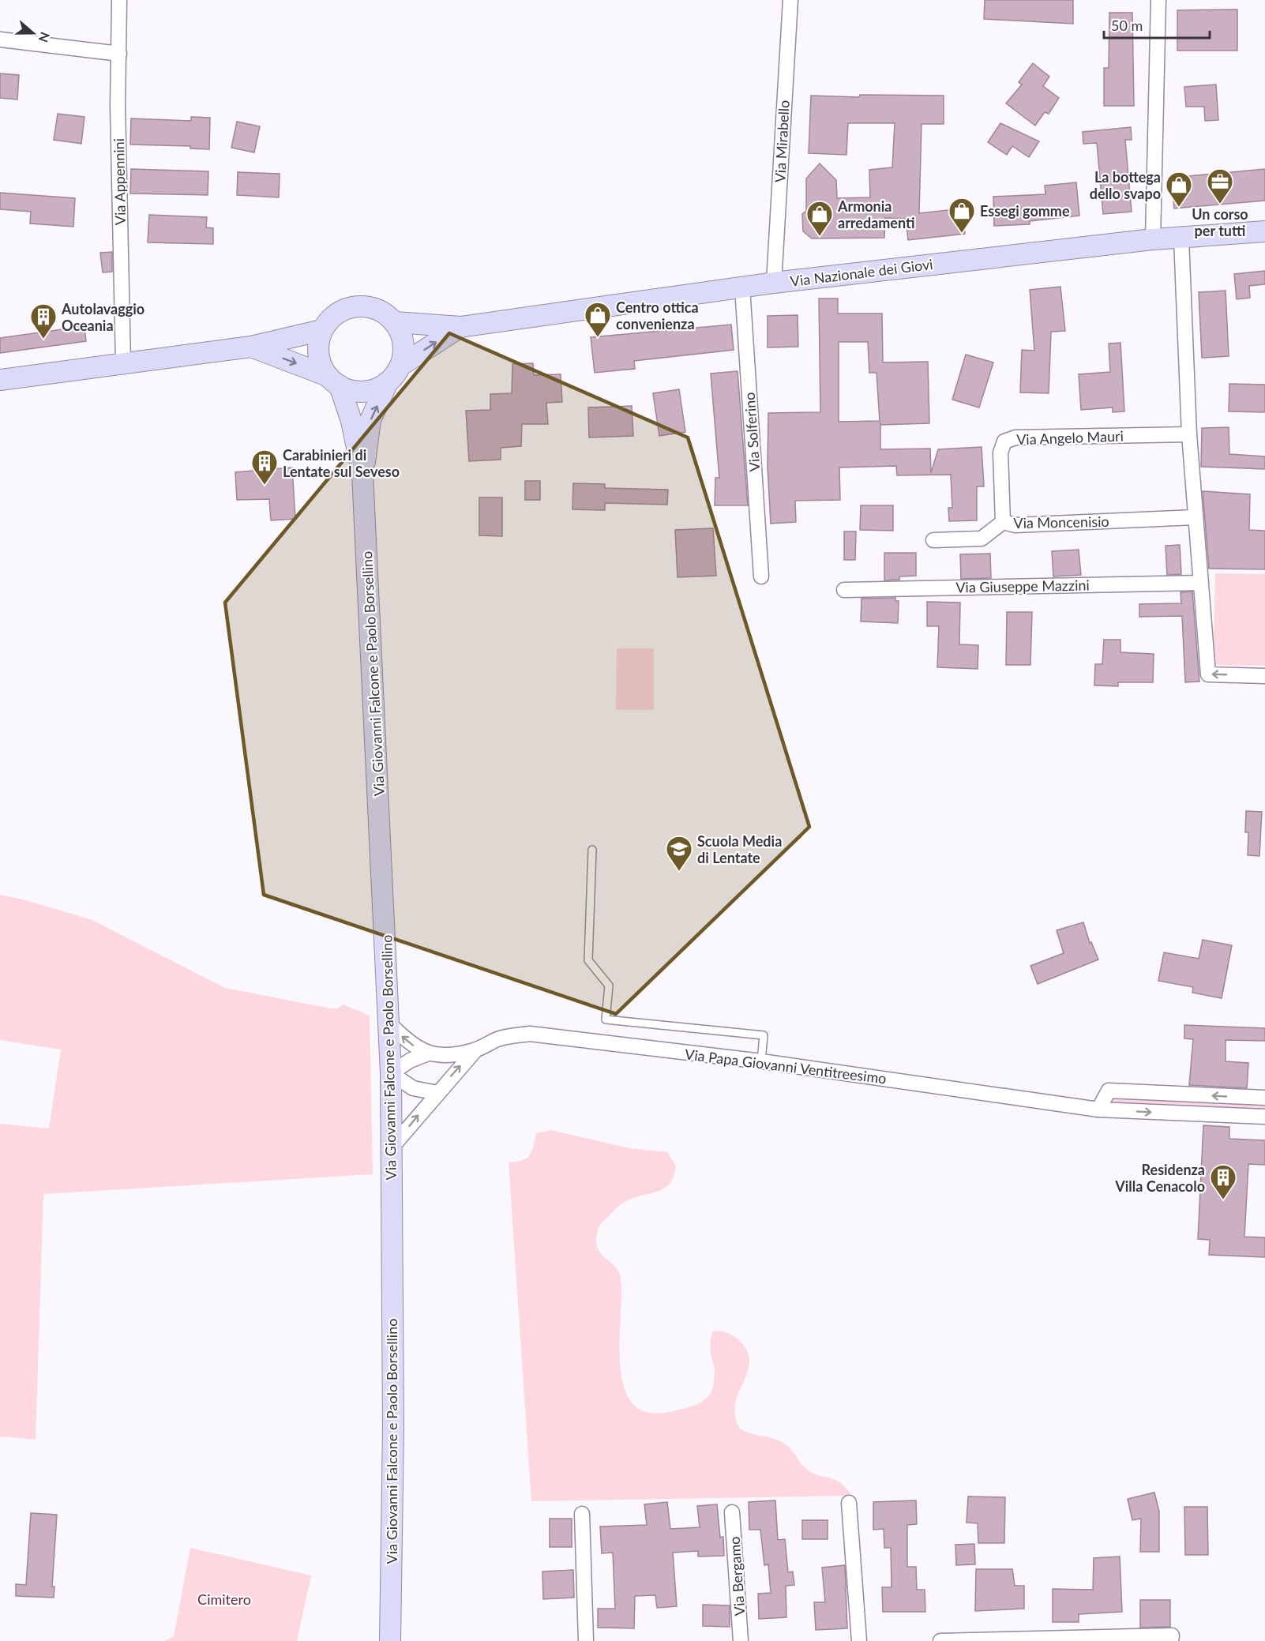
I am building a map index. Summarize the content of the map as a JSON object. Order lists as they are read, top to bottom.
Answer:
{
  "streets": {
    "main road": ["Via Nazionale dei Giovi", "Via Giovanni Falcone e Paolo Borsellino"],
    "street": [
      "Via Mirabello",
      "Via Appennini",
      "Via Solferino",
      "Via Angelo Mauri",
      "Via Moncenisio",
      "Via Giuseppe Mazzini",
      "Via Papa Giovanni Ventitreesimo",
      "Via Bergamo"
    ]
  },
  "crossings": [
    ["Via Mirabello", "Via Nazionale dei Giovi"],
    ["Via Nazionale dei Giovi", "Via Solferino"],
    ["Via Angelo Mauri", "Via Moncenisio"],
    ["Via Giovanni Falcone e Paolo Borsellino", "Via Papa Giovanni Ventitreesimo"]
  ],
  "parks": ["Cimitero"],
  "places": {
    "office": ["Un corso per tutti"],
    "shop": [
      "La bottega dello svapo",
      "Essegi gomme",
      "Armonia arredamenti",
      "Centro ottica convenienza"
    ],
    "building": ["Autolavaggio Oceania", "Carabinieri di Lentate sul Seveso", "Residenza Villa Cenacolo"],
    "school or university": ["Scuola Media di Lentate"]
  },
  "scale_bar": "50 m",
  "north": "right"
}
